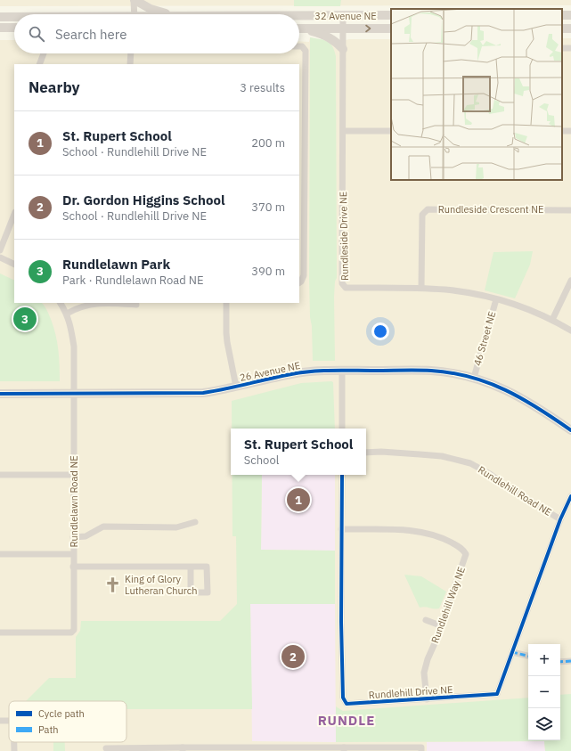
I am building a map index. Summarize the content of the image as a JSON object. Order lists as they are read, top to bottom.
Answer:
{
  "streets": {
    "main road": ["32 Avenue NE", "26 Avenue NE"],
    "street": [
      "Rundleside Crescent NE",
      "Rundleside Drive NE",
      "46 Street NE",
      "Rundlehill Road NE",
      "Rundlelawn Road NE",
      "Rundlehill Way NE",
      "Rundlehill Drive NE"
    ]
  },
  "crossings": [
    ["32 Avenue NE", "Rundleside Drive NE"],
    ["Rundleside Crescent NE", "Rundleside Drive NE"],
    ["Rundleside Drive NE", "46 Street NE"],
    ["46 Street NE", "26 Avenue NE"],
    ["26 Avenue NE", "Rundlelawn Road NE"],
    ["Rundlehill Road NE", "Rundlehill Drive NE"],
    ["Rundlehill Way NE", "Rundlehill Drive NE"]
  ],
  "districts": ["RUNDLE"],
  "places": {
    "church": ["King of Glory Lutheran Church"]
  },
  "legend": ["Cycle path", "Path"],
  "page": {
    "search": "Search here",
    "heading": ["Nearby", "3 results"],
    "list": [
      {
        "mark": "1",
        "name": "St. Rupert School",
        "note": "School · Rundlehill Drive NE",
        "value": "200 m"
      },
      {
        "mark": "2",
        "name": "Dr. Gordon Higgins School",
        "note": "School · Rundlehill Drive NE",
        "value": "370 m"
      },
      {
        "mark": "3",
        "name": "Rundlelawn Park",
        "note": "Park · Rundlelawn Road NE",
        "value": "390 m"
      }
    ],
    "pins": ["3", "1", "2"],
    "popup": ["St. Rupert School", "School"],
    "map_buttons": ["+", "−"]
  }
}
